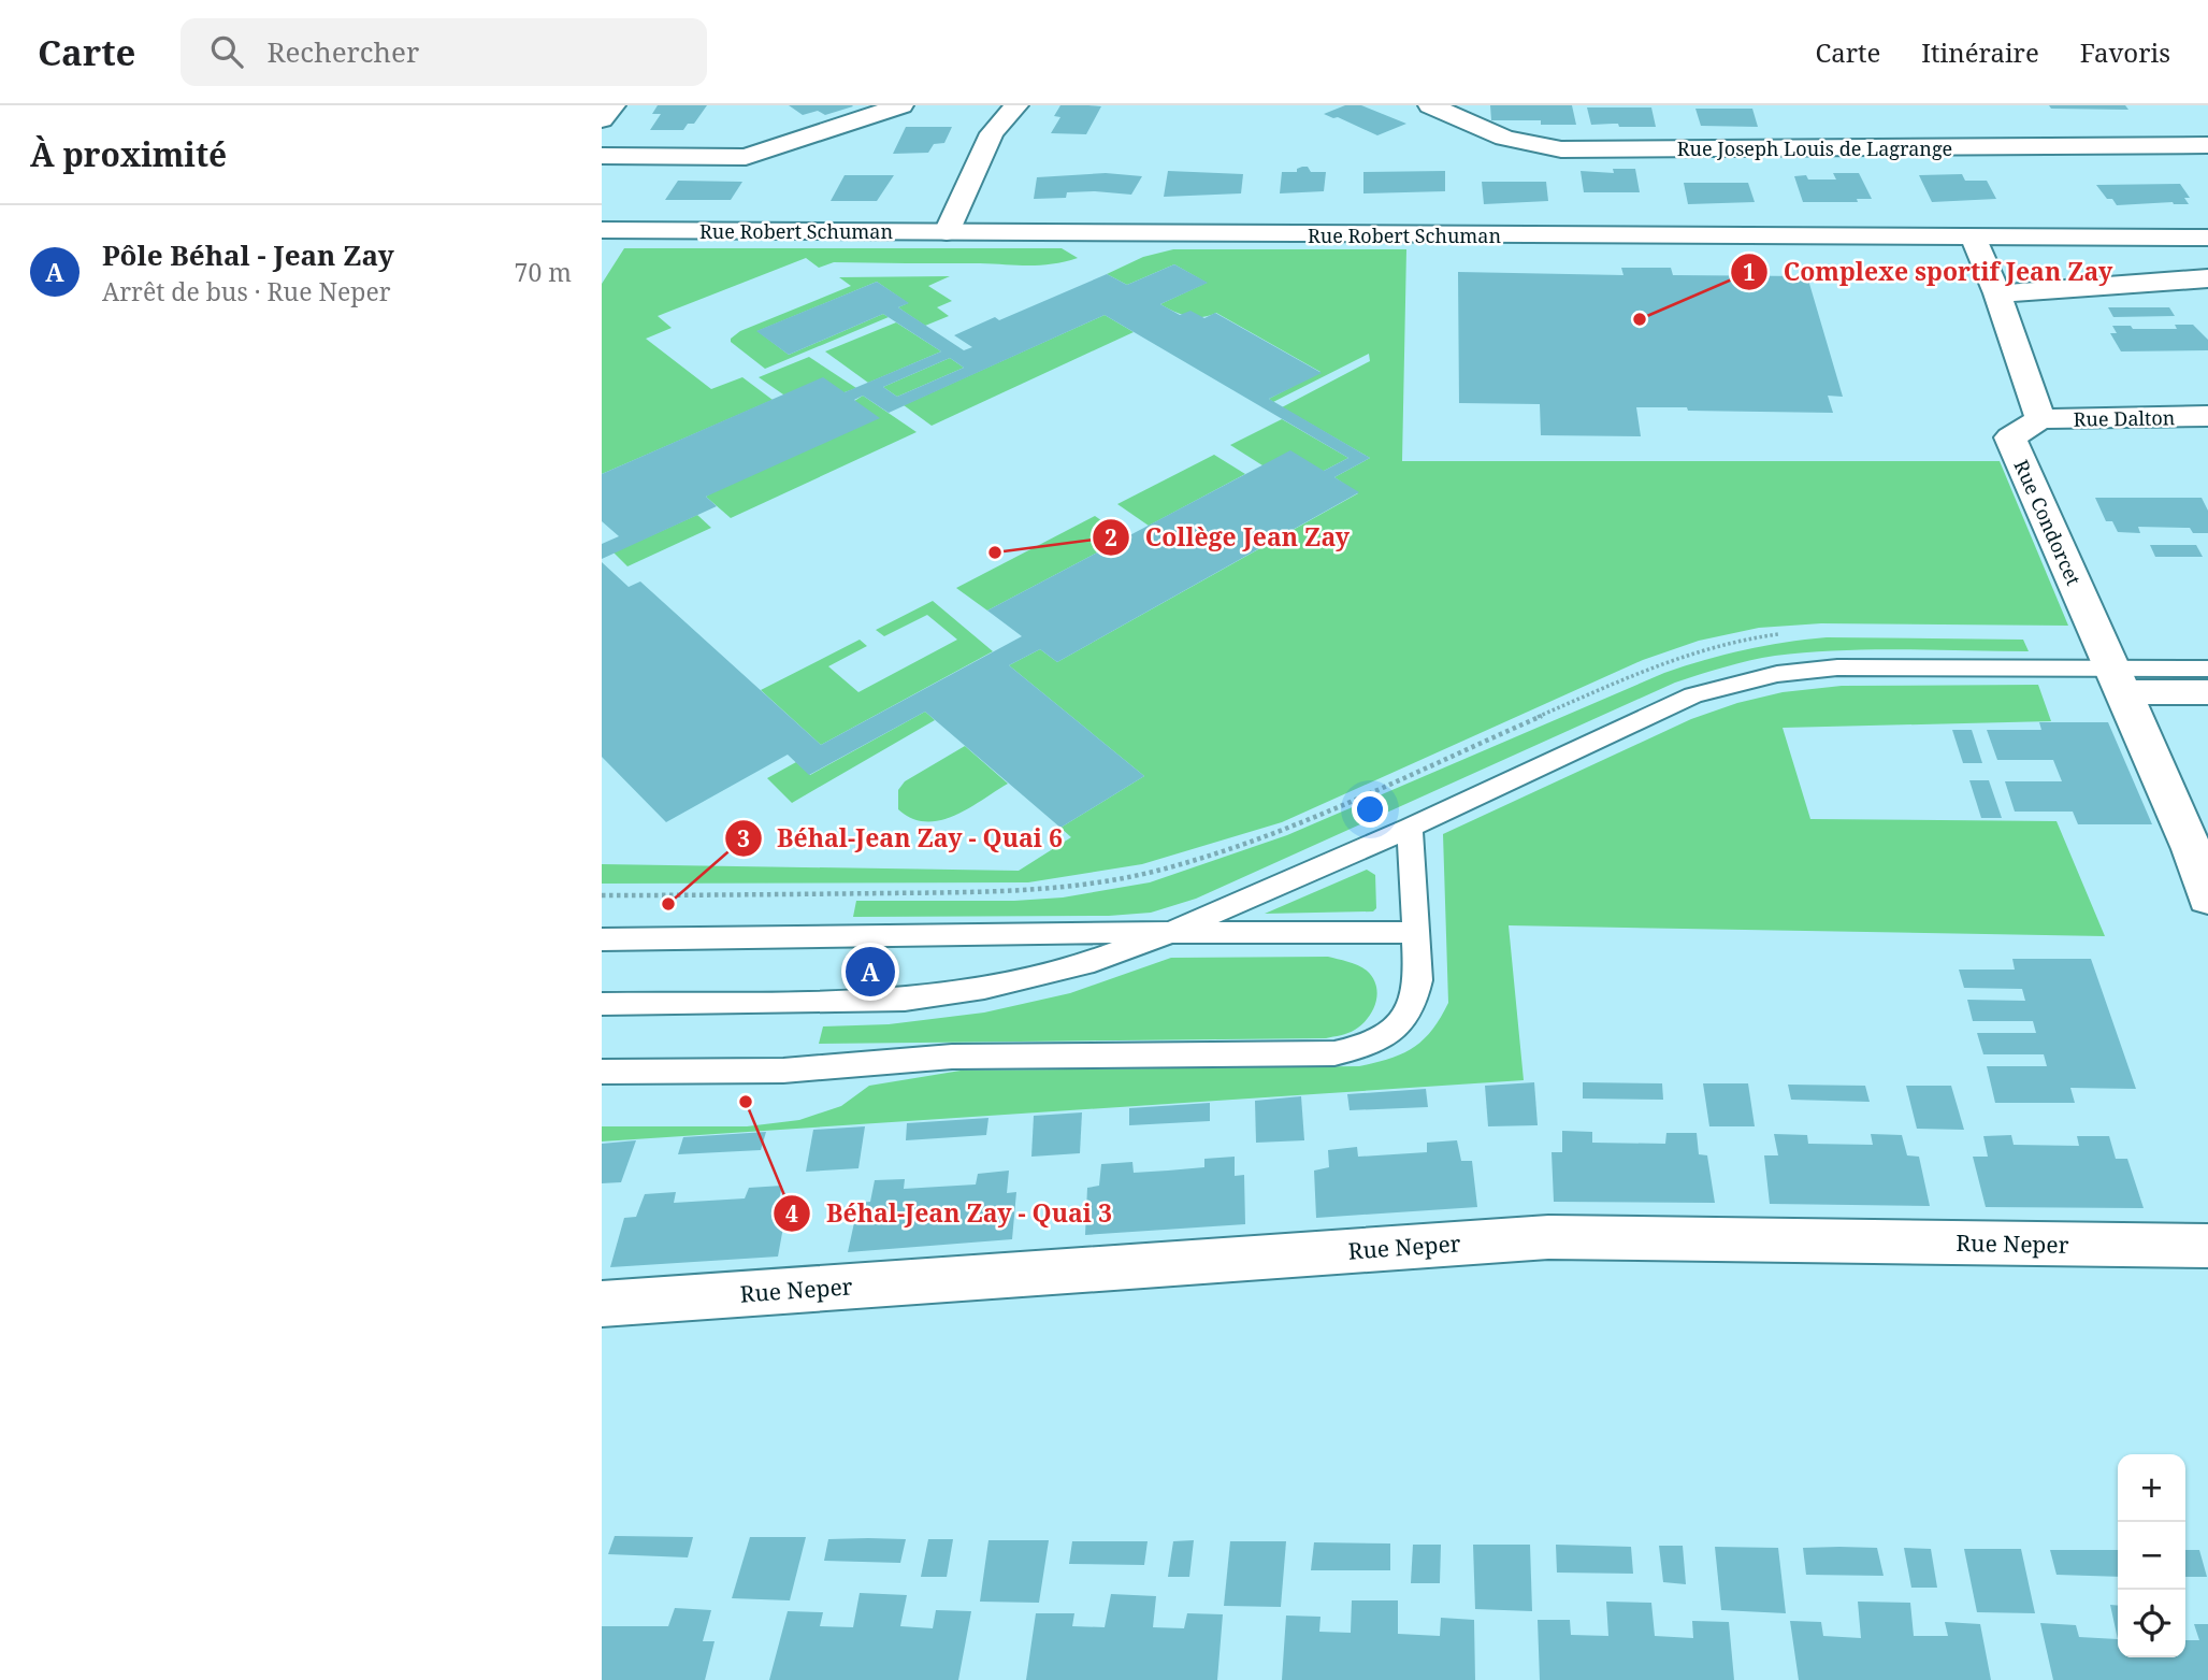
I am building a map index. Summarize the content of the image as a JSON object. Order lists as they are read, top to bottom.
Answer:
{
  "streets": {
    "street": [
      "Rue Joseph Louis de Lagrange",
      "Rue Robert Schuman",
      "Rue Dalton",
      "Rue Condorcet",
      "Rue Neper"
    ]
  },
  "crossings": [
    ["Rue Dalton", "Rue Condorcet"]
  ],
  "places": [
    "Complexe sportif Jean Zay",
    "Collège Jean Zay",
    "Béhal-Jean Zay - Quai 6",
    "Béhal-Jean Zay - Quai 3"
  ],
  "page": {
    "header": "Carte",
    "search": "Rechercher",
    "nav": ["Carte", "Itinéraire", "Favoris"],
    "heading": "À proximité",
    "list": [
      {
        "mark": "A",
        "name": "Pôle Béhal - Jean Zay",
        "note": "Arrêt de bus · Rue Neper",
        "value": "70 m"
      }
    ],
    "pins": "A",
    "map_buttons": ["+", "−"]
  }
}
